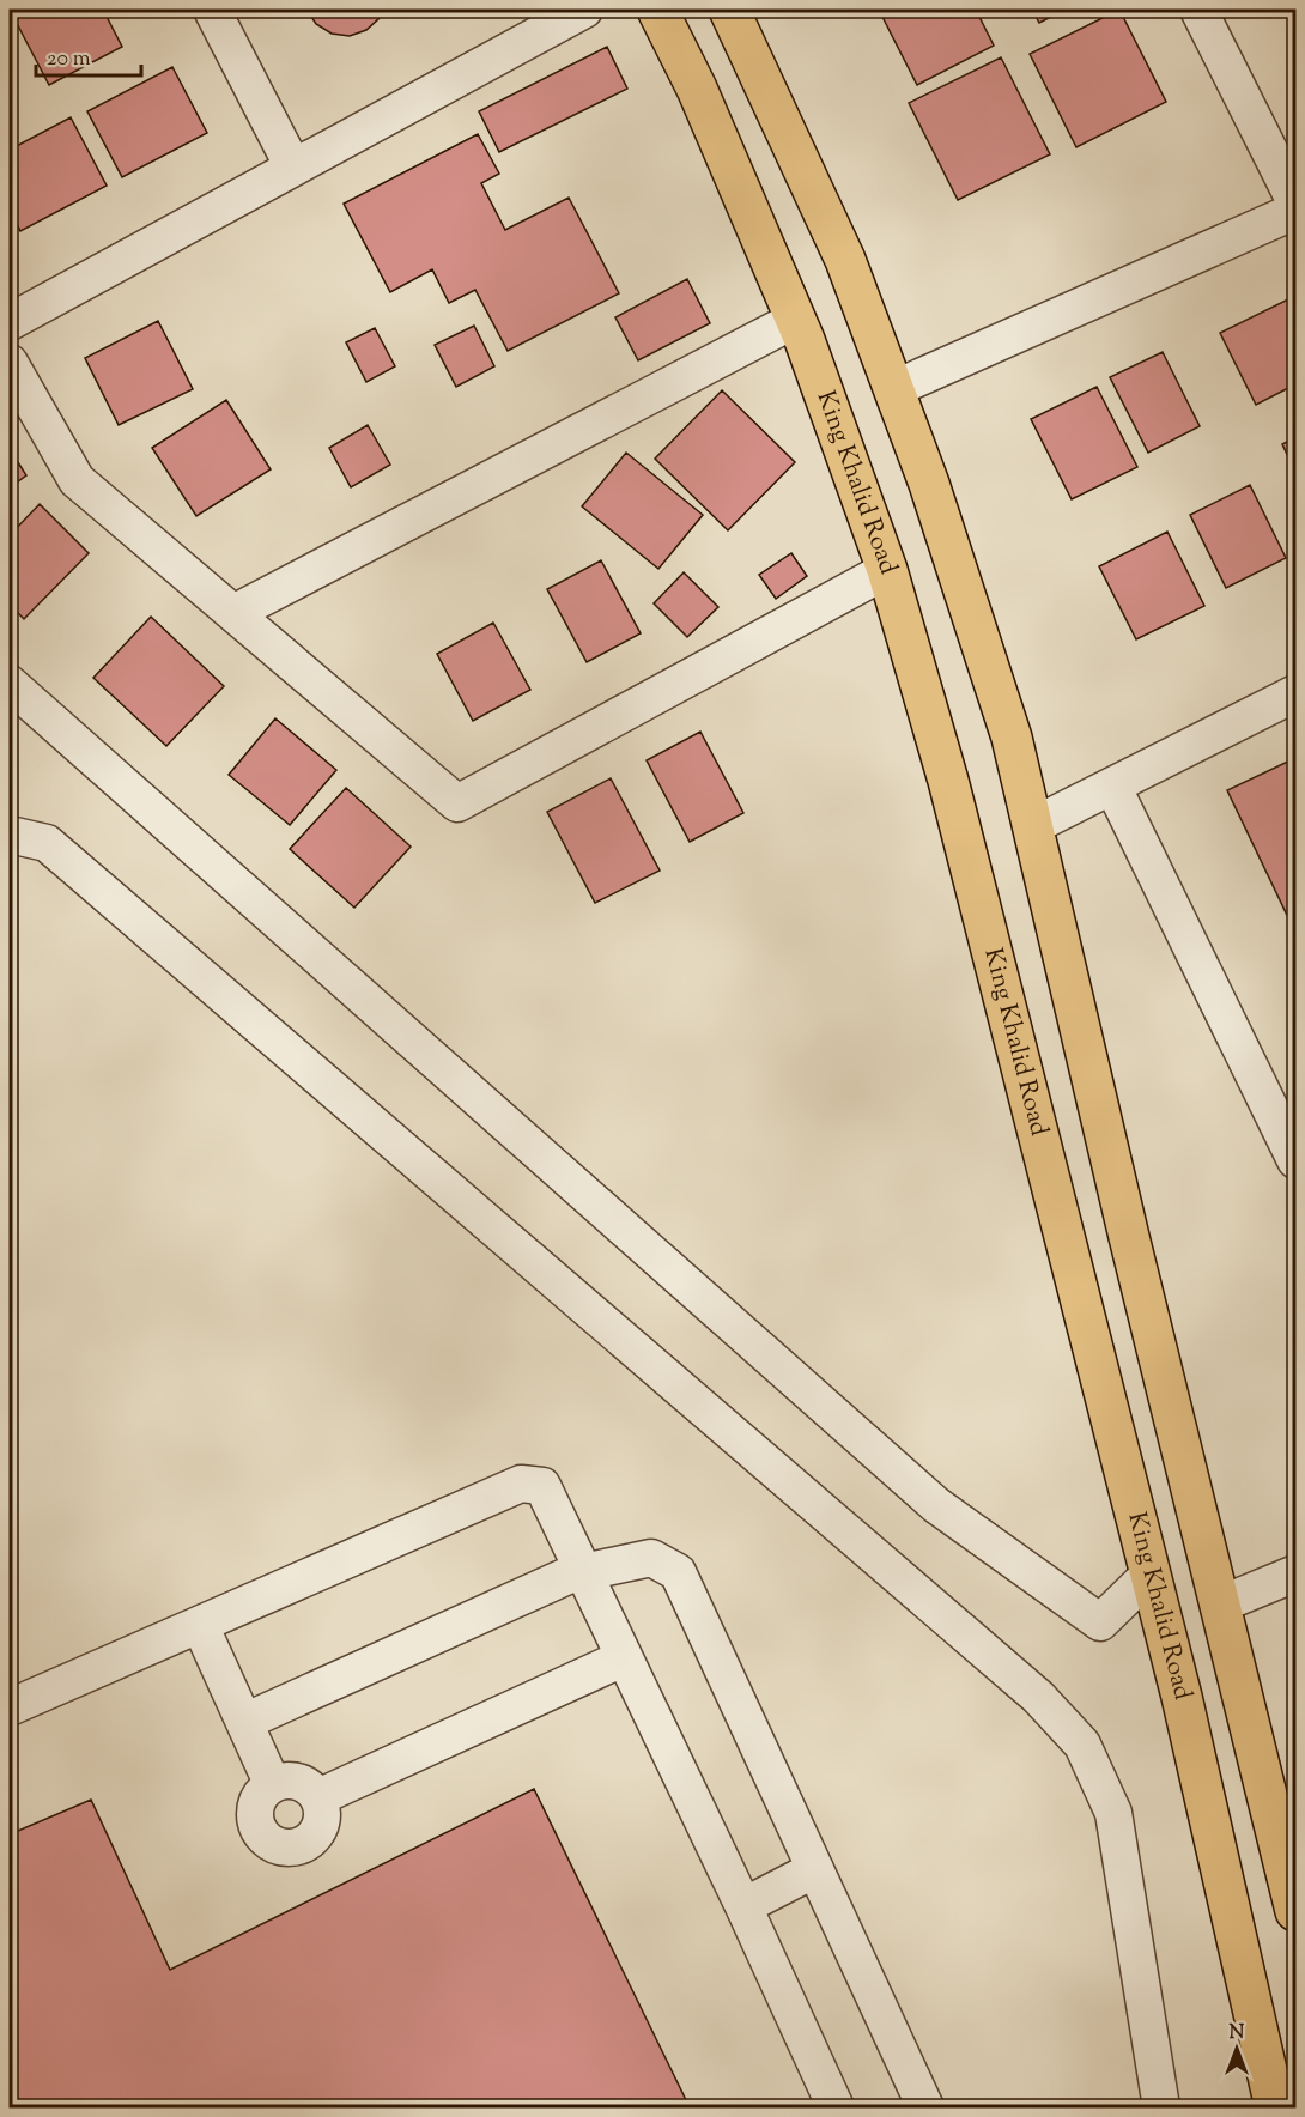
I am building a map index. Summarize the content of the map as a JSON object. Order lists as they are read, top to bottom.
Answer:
{
  "streets": {
    "main road": ["King Khalid Road"]
  },
  "scale_bar": "20 m",
  "north": "top"
}
